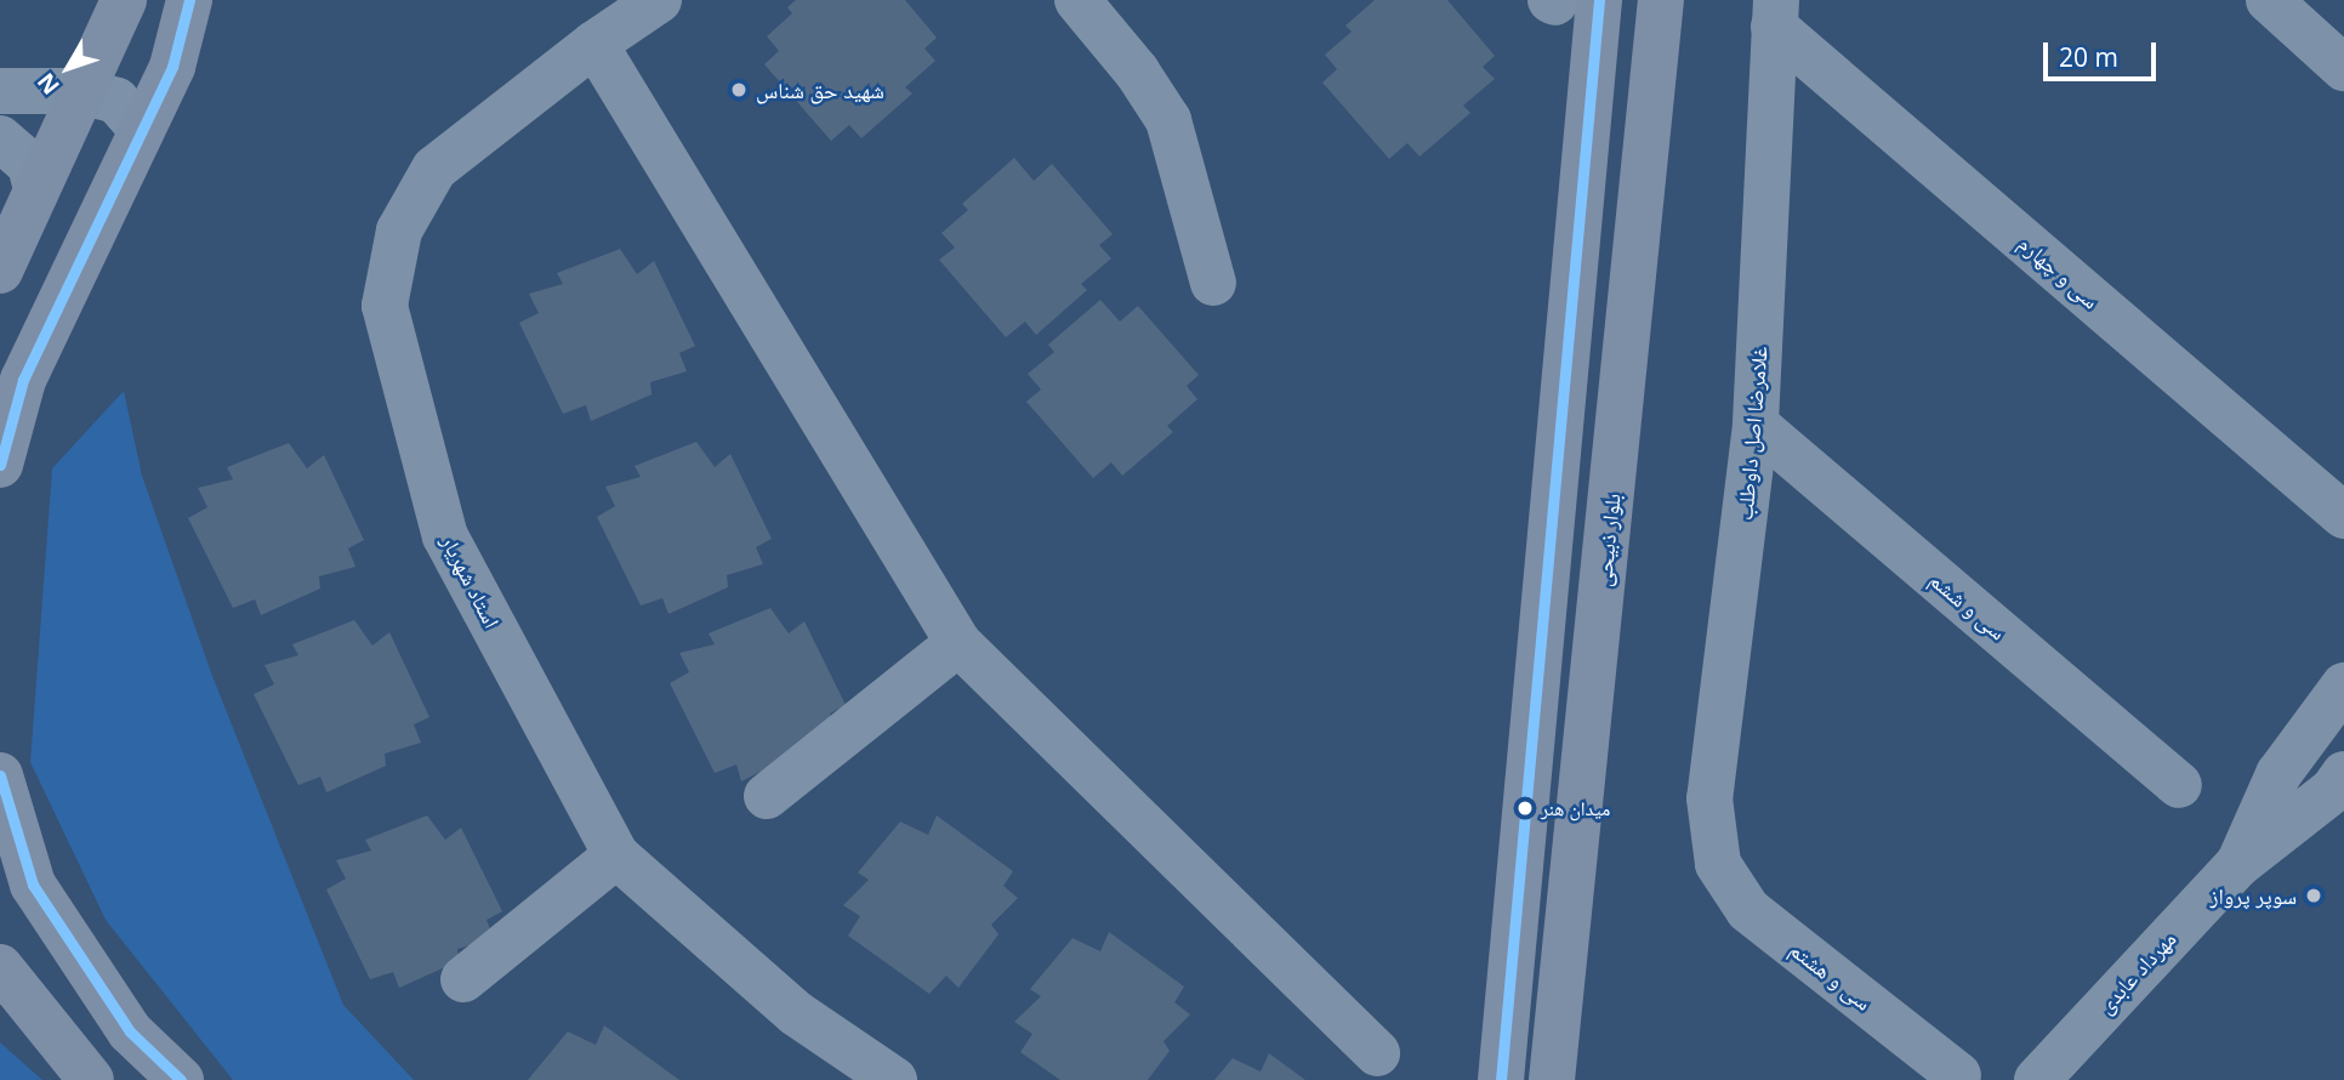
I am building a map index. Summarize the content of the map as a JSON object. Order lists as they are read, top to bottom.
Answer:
{
  "streets": {
    "main road": ["بلوار ذبیحی"],
    "street": [
      "سی و چهارم",
      "غلامرضا اصل داوطلب",
      "استاد شهریار",
      "سی و ششم",
      "مهرداد عابدی",
      "سی و هشتم"
    ]
  },
  "crossings": [
    ["سی و چهارم", "غلامرضا اصل داوطلب"],
    ["غلامرضا اصل داوطلب", "سی و ششم"],
    ["غلامرضا اصل داوطلب", "سی و هشتم"]
  ],
  "places": ["شهید حق شناس", "میدان هنر", "سوپر پرواز"],
  "scale_bar": "20 m",
  "north": "bottom left"
}
